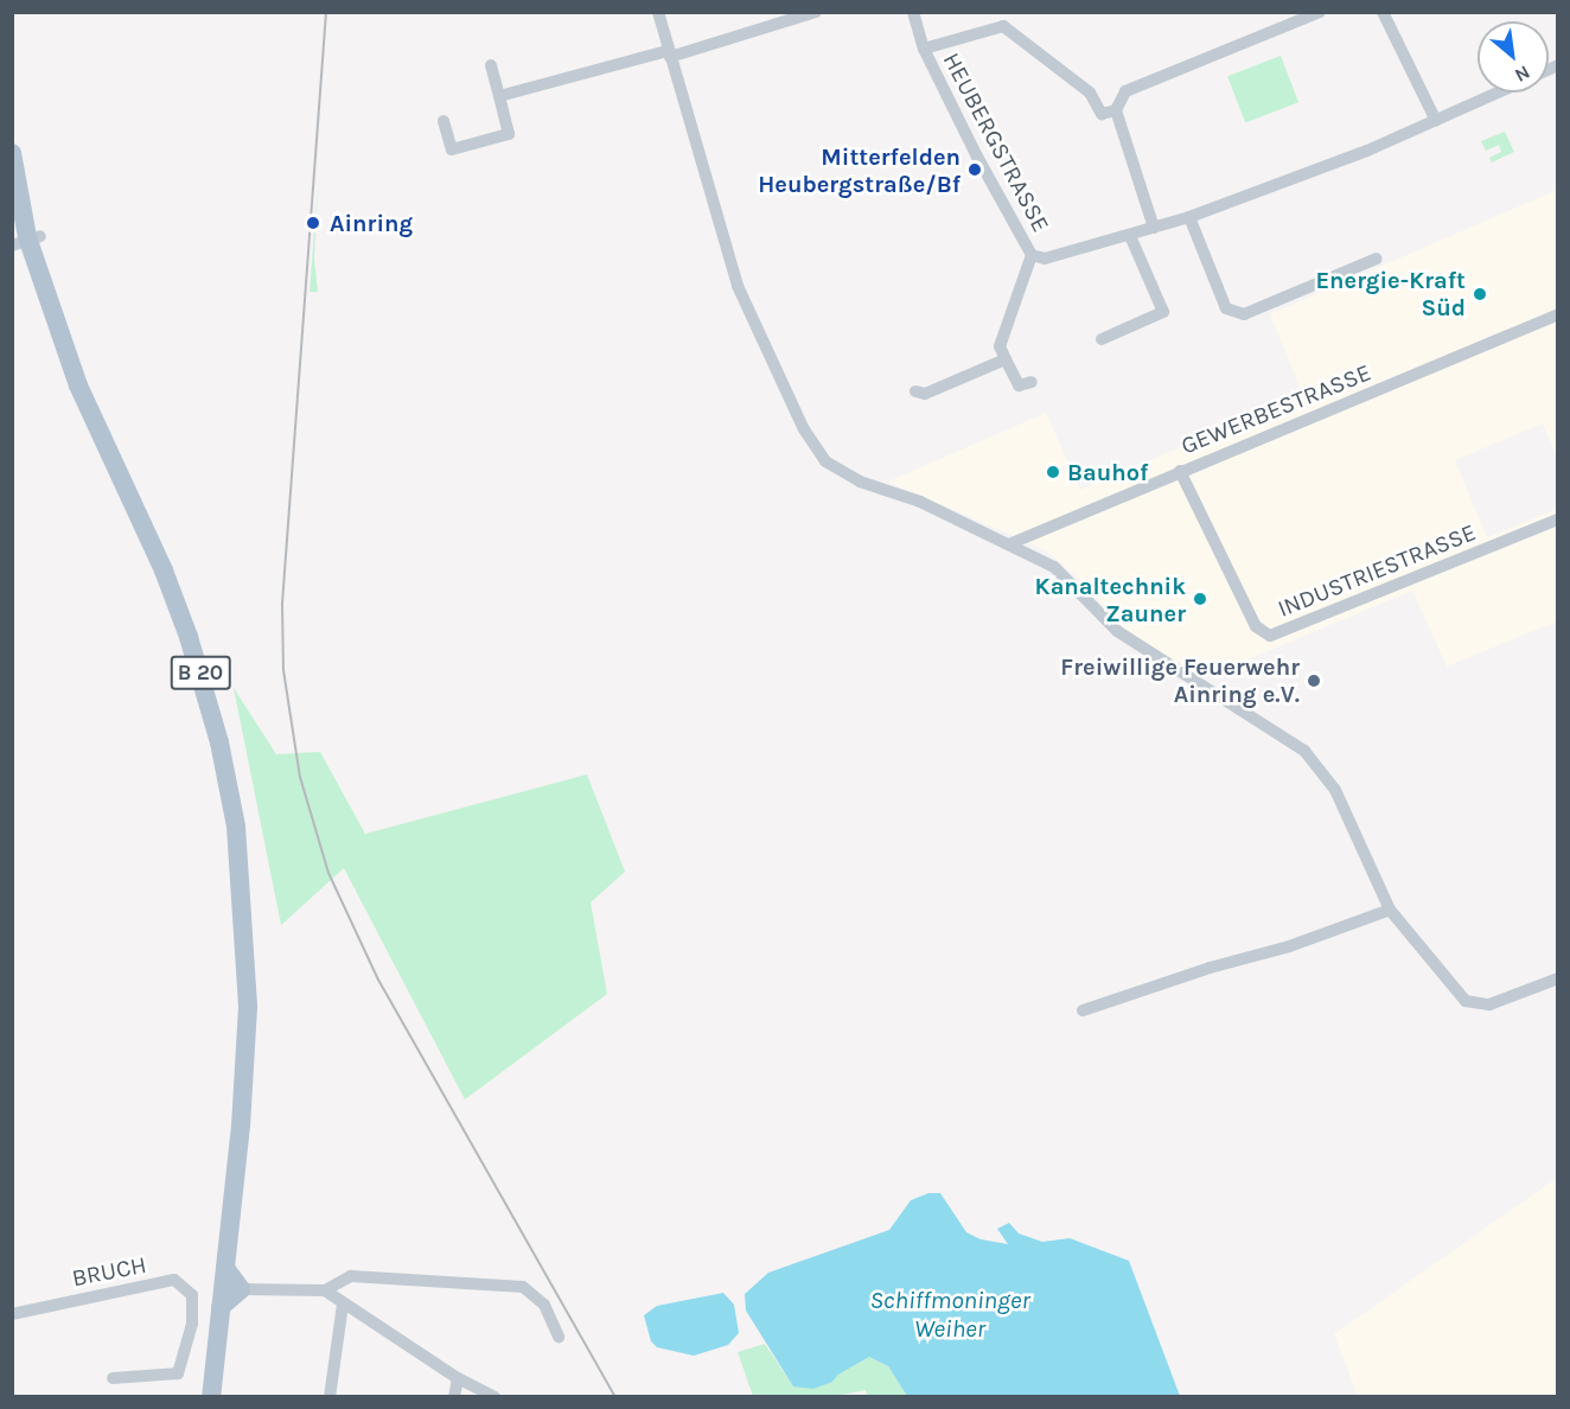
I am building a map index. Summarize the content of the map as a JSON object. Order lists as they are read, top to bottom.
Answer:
{
  "streets": {
    "main road": ["B 20"],
    "street": [
      "HEUBERGSTRASSE",
      "GEWERBESTRASSE",
      "INDUSTRIESTRASSE",
      "BRUCH"
    ]
  },
  "crossings": [
    ["GEWERBESTRASSE", "INDUSTRIESTRASSE"]
  ],
  "water": ["Schiffmoninger Weiher"],
  "places": [
    "Mitterfelden Heubergstraße/Bf",
    "Ainring",
    "Energie-Kraft Süd",
    "Bauhof",
    "Kanaltechnik Zauner",
    "Freiwillige Feuerwehr Ainring e.V."
  ],
  "north": "bottom right"
}
